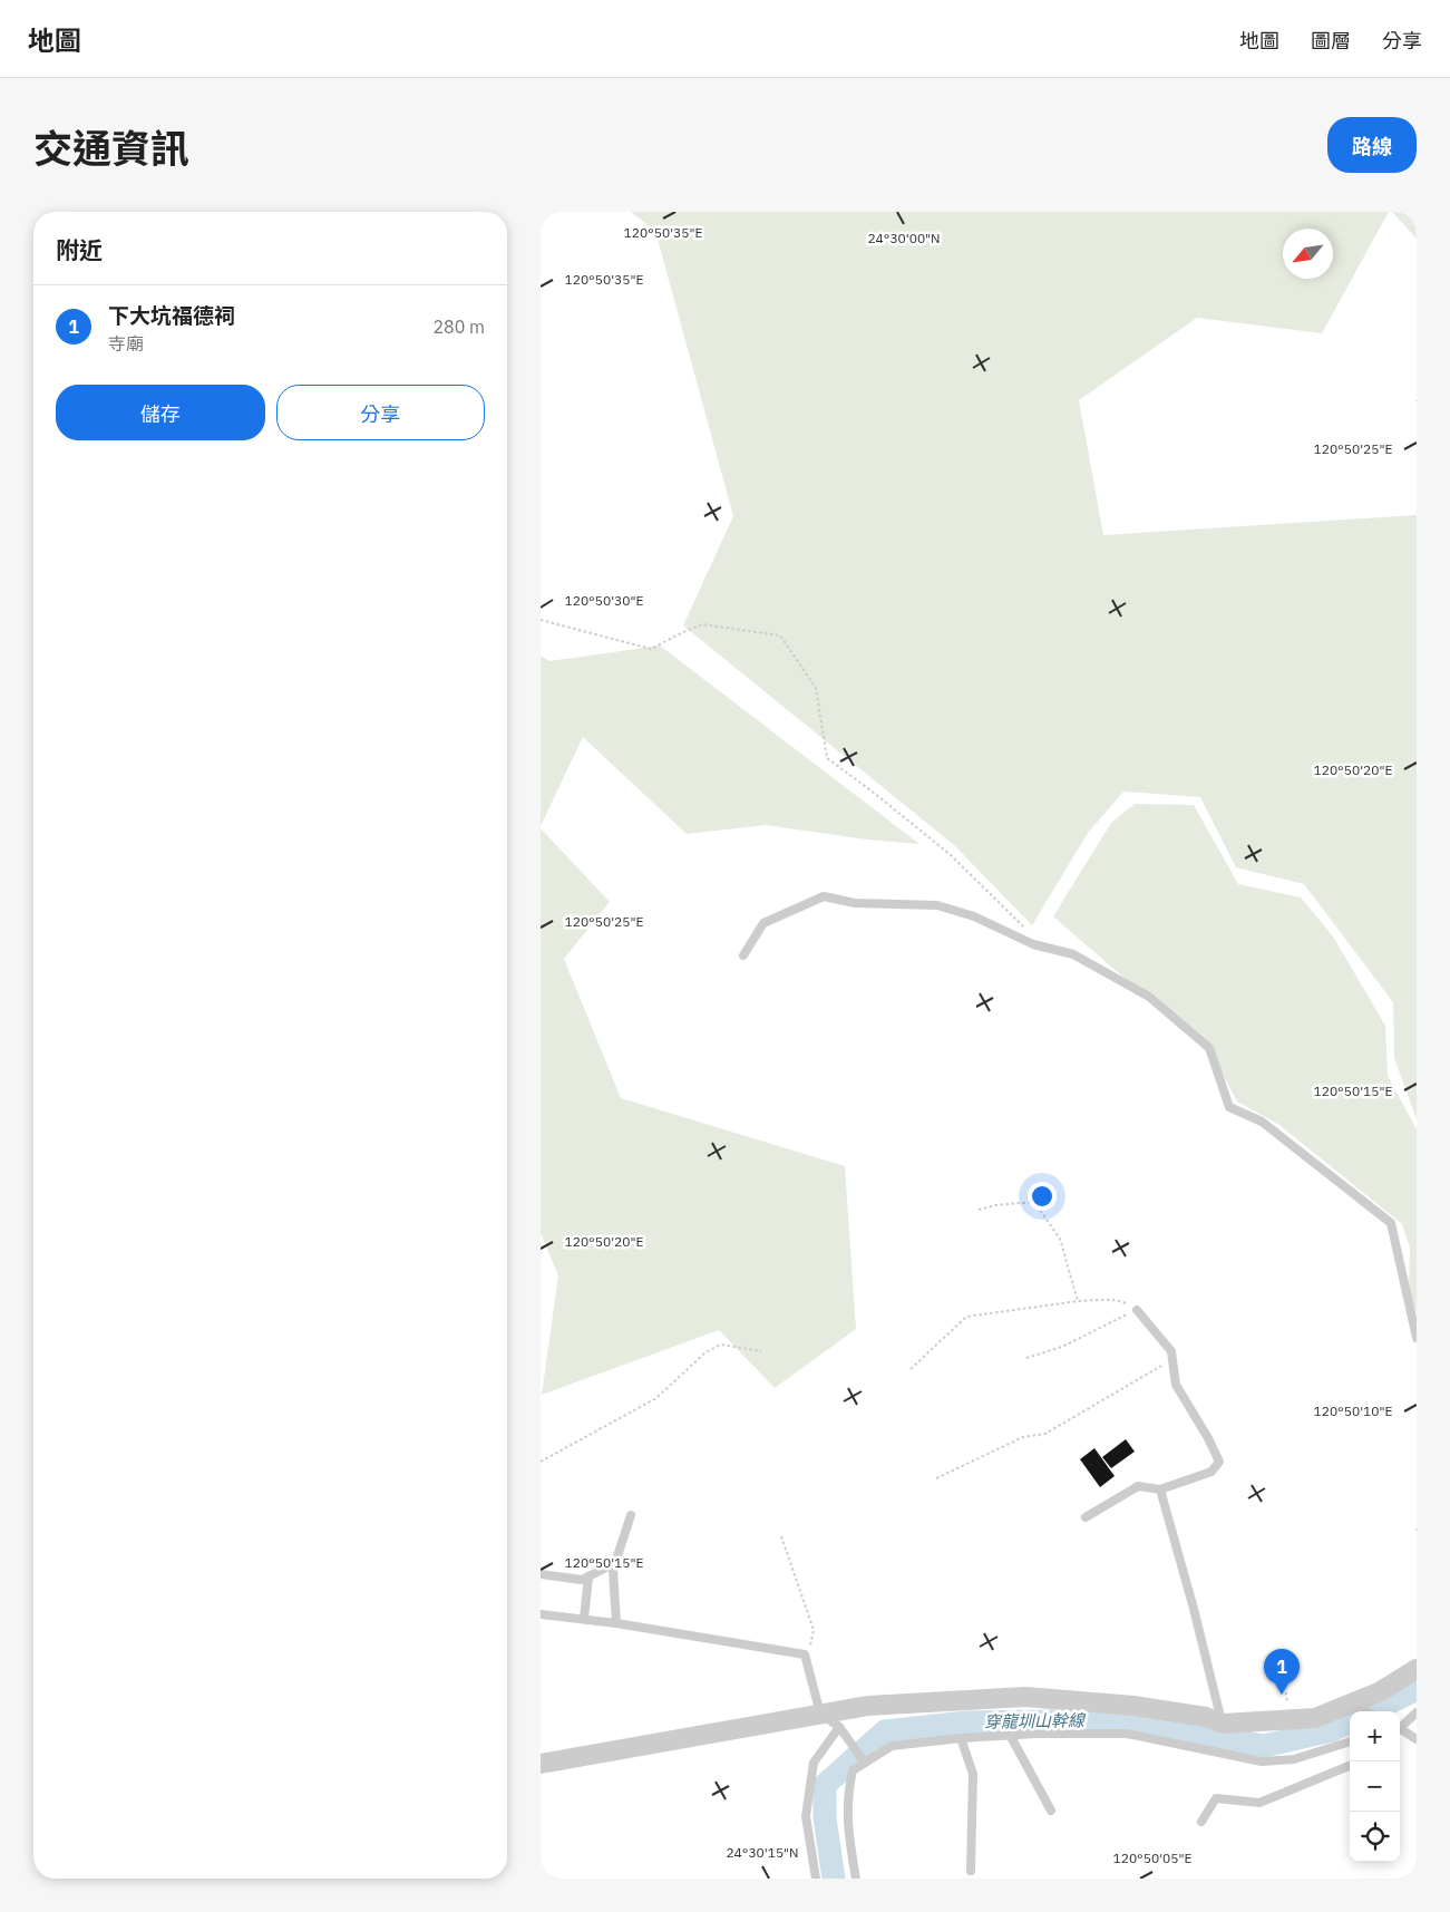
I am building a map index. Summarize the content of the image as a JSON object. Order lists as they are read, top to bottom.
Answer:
{
  "water": ["穿龍圳山幹線"],
  "north": "bottom left",
  "page": {
    "header": "地圖",
    "nav": ["地圖", "圖層", "分享"],
    "title": "交通資訊",
    "buttons": [
      "路線",
      ["儲存", "分享"]
    ],
    "heading": "附近",
    "list": [
      {
        "mark": "1",
        "name": "下大坑福德祠",
        "note": "寺廟",
        "value": "280 m"
      }
    ],
    "pins": "1",
    "map_buttons": ["+", "−"]
  },
  "coordinates": [
    "120°50'35\"E",
    "24°30'00\"N",
    "120°50'25\"E",
    "120°50'30\"E",
    "120°50'20\"E",
    "120°50'15\"E",
    "120°50'10\"E",
    "24°30'15\"N",
    "120°50'05\"E"
  ]
}
